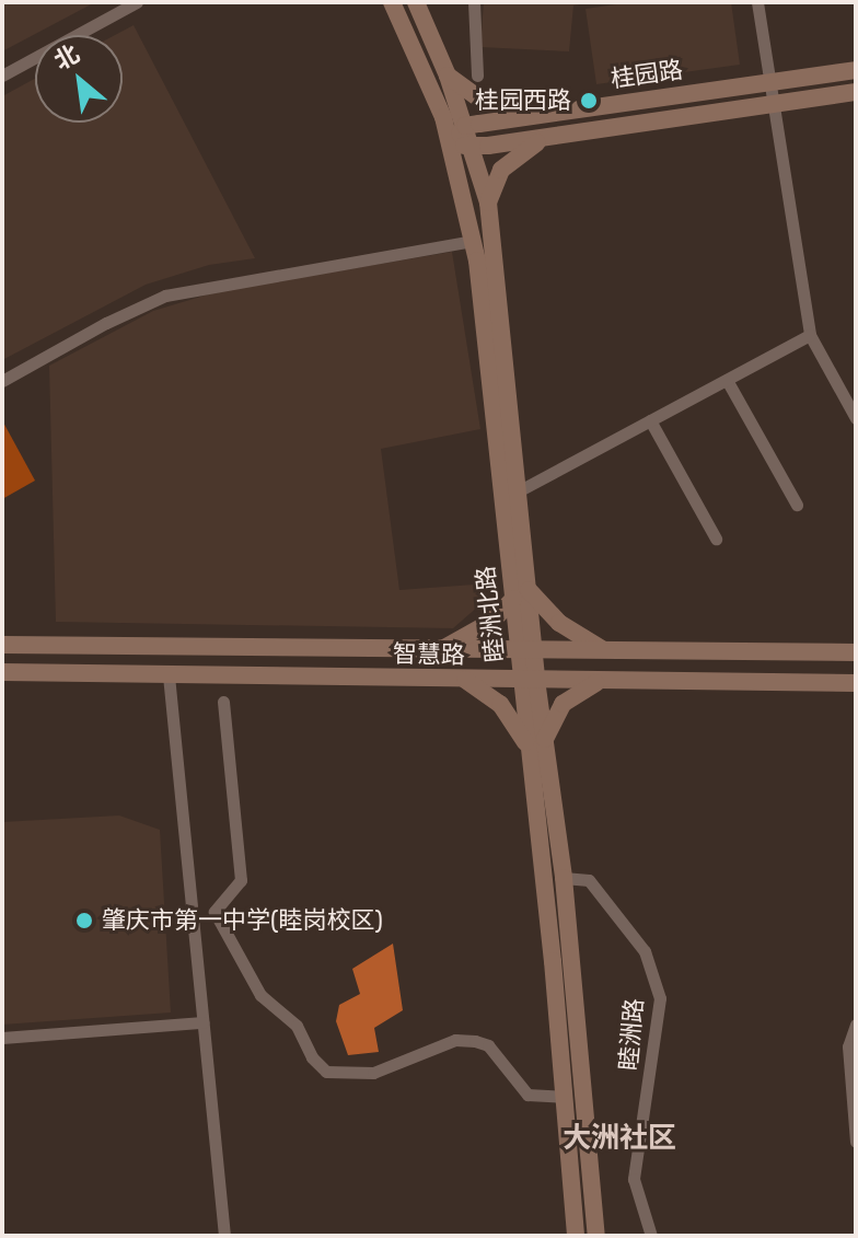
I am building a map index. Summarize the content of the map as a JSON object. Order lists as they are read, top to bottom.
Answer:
{
  "streets": {
    "main road": ["桂园路", "睦洲北路", "智慧路"],
    "street": ["睦洲路"]
  },
  "crossings": [
    ["桂园路", "睦洲北路"],
    ["睦洲北路", "智慧路"],
    ["睦洲北路", "睦洲路"]
  ],
  "districts": ["大洲社区"],
  "places": ["桂园西路", "肇庆市第一中学(睦岗校区)"],
  "north": "top left"
}
